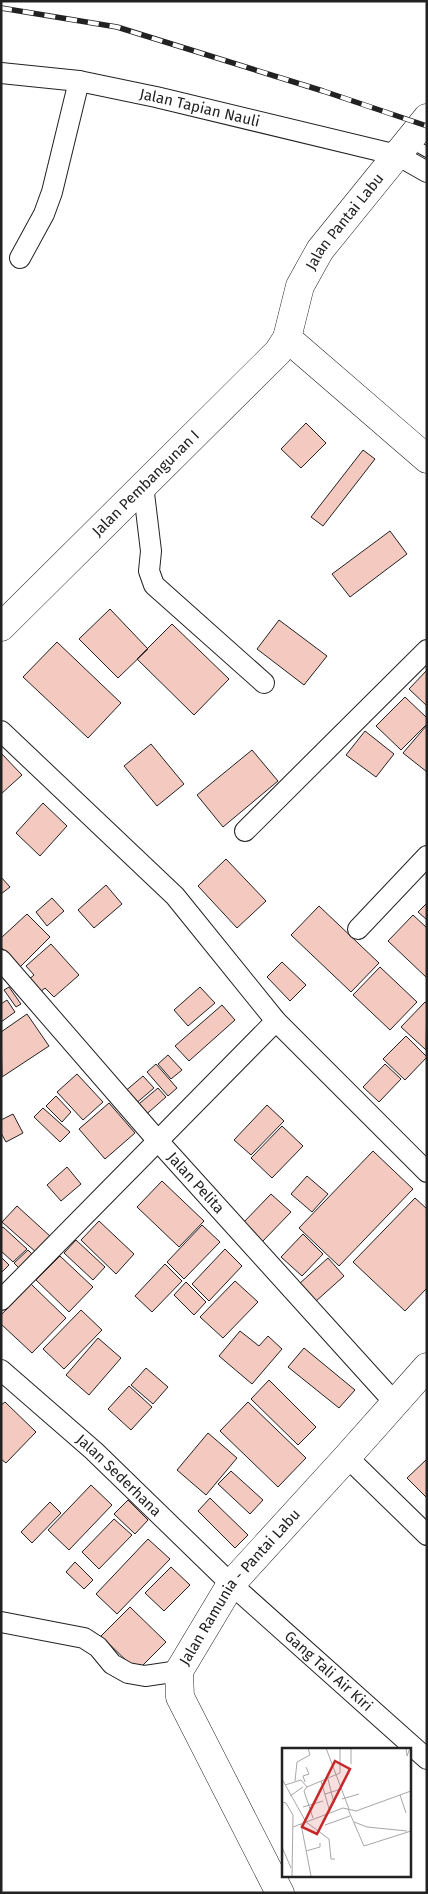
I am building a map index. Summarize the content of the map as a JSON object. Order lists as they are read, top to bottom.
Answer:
{
  "streets": {
    "main road": ["Jalan Pantai Labu", "Jalan Pembangunan I", "Jalan Ramunia - Pantai Labu"],
    "street": [
      "Jalan Tapian Nauli",
      "Jalan Pelita",
      "Jalan Sederhana",
      "Gang Tali Air Kiri"
    ]
  },
  "crossings": [
    ["Jalan Tapian Nauli", "Jalan Pantai Labu"],
    ["Jalan Pantai Labu", "Jalan Pembangunan I"],
    ["Jalan Pelita", "Jalan Ramunia - Pantai Labu"],
    ["Jalan Sederhana", "Jalan Ramunia - Pantai Labu"],
    ["Jalan Sederhana", "Gang Tali Air Kiri"],
    ["Jalan Ramunia - Pantai Labu", "Gang Tali Air Kiri"]
  ]
}
